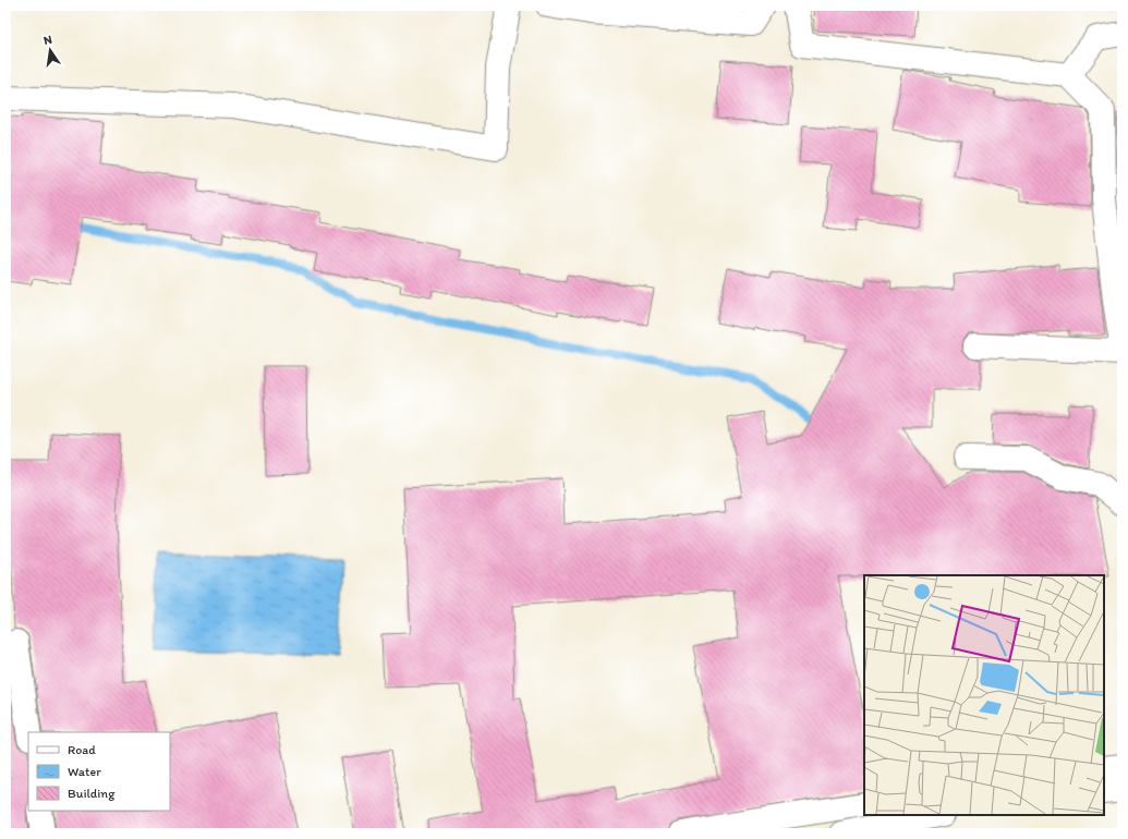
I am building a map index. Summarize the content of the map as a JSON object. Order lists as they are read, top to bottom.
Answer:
{
  "legend": ["Road", "Water", "Building"],
  "north": "top"
}
